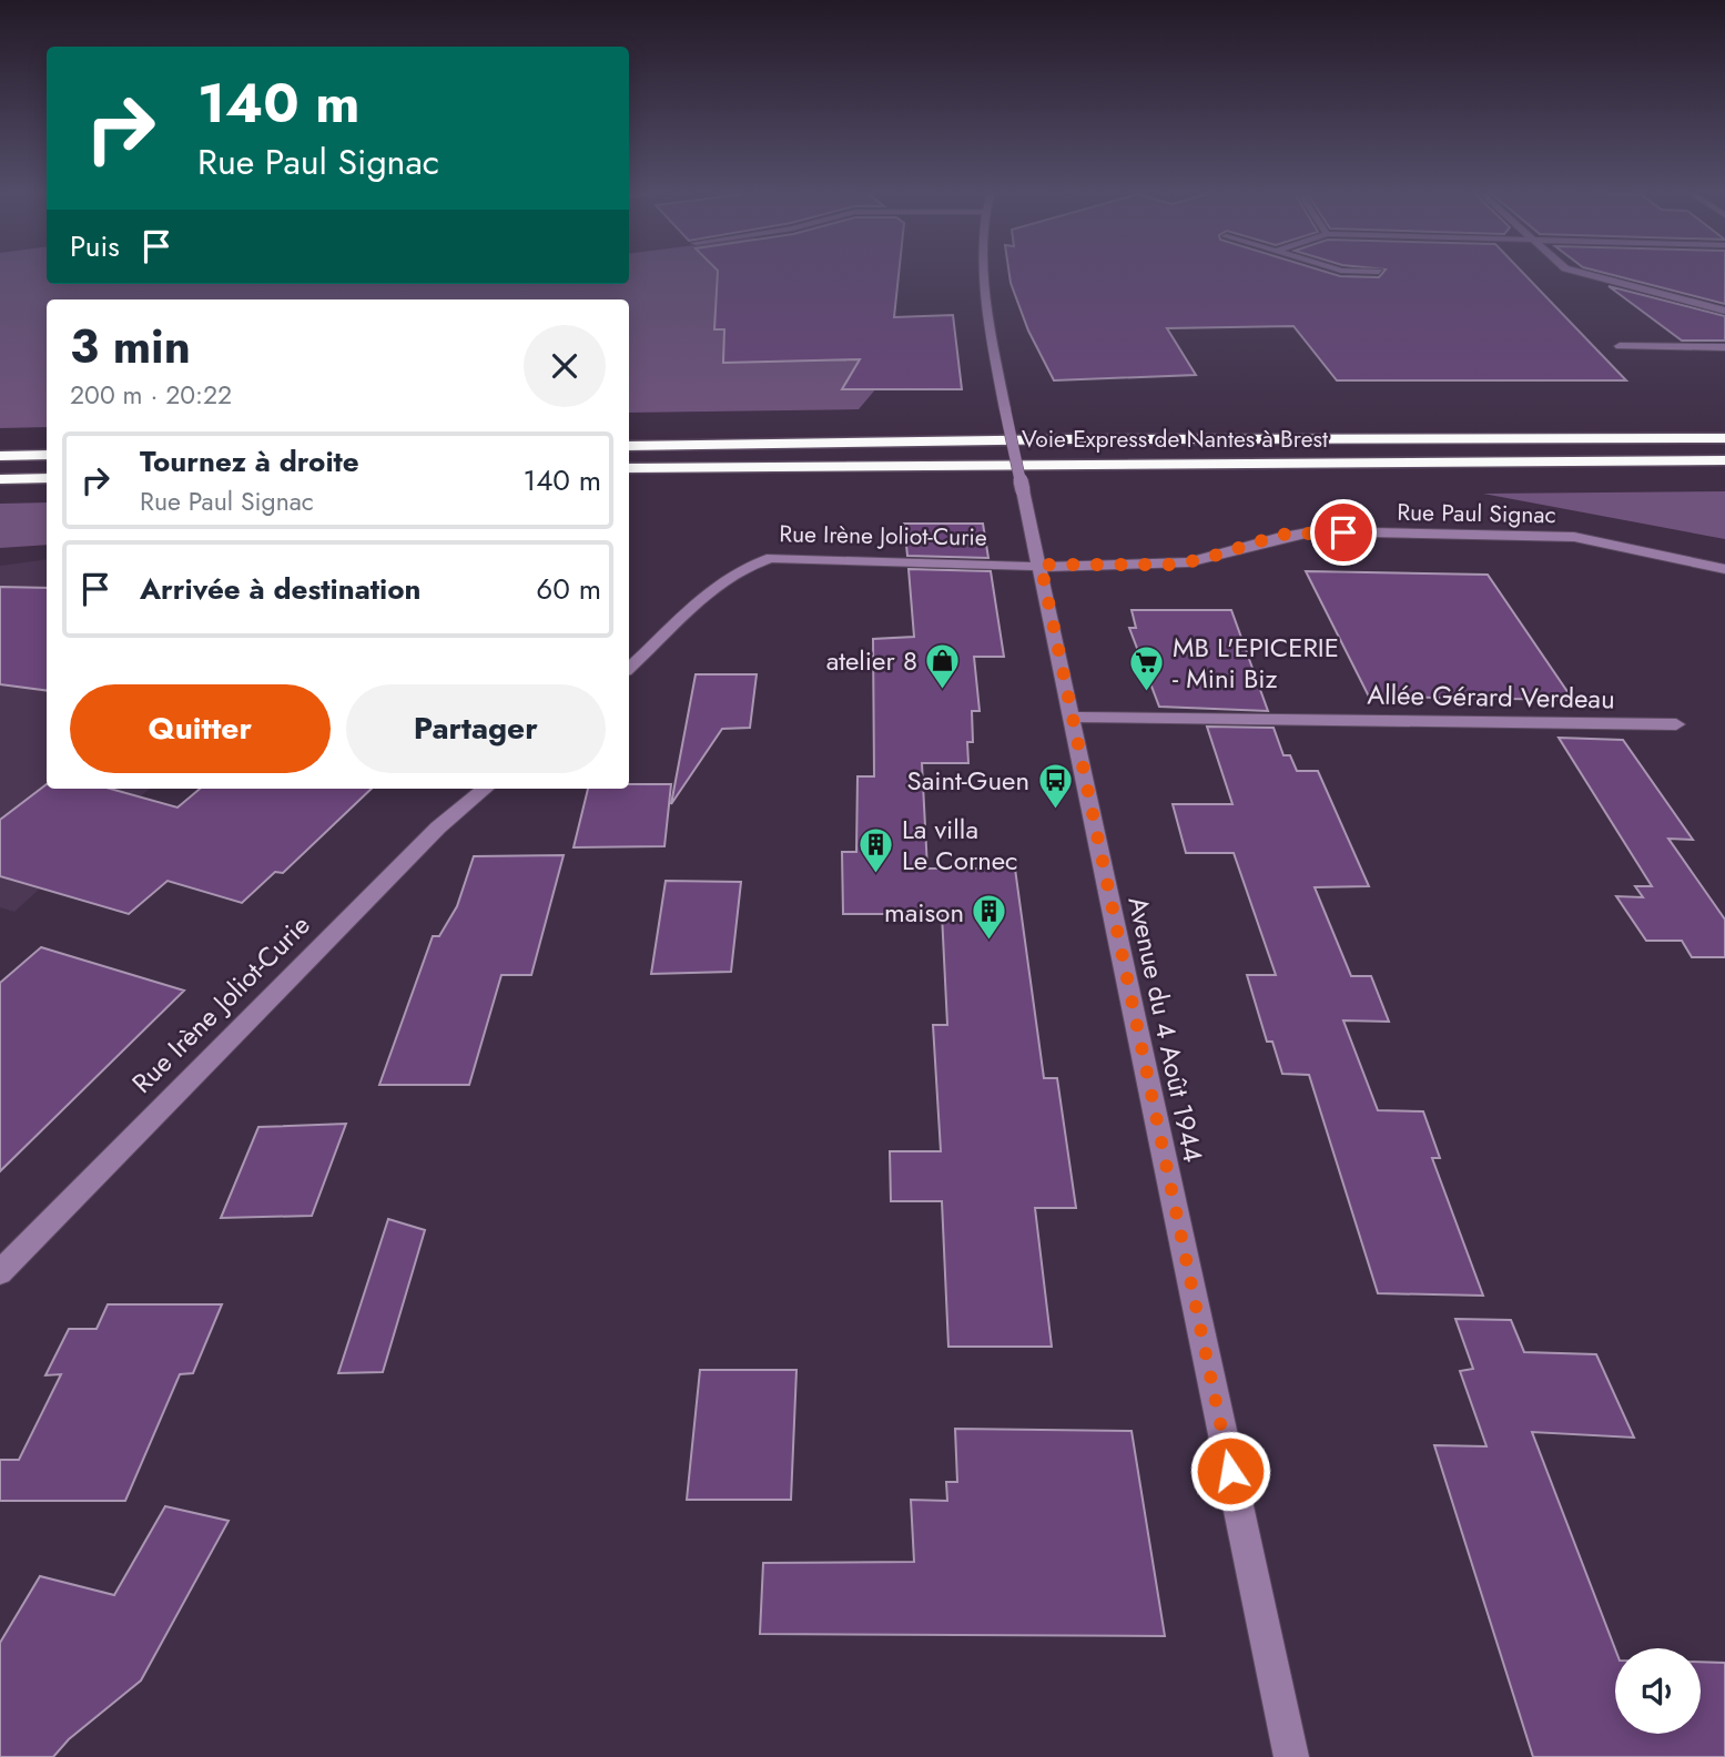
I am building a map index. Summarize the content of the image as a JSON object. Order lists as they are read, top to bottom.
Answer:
{
  "streets": {
    "highway": ["Voie Express de Nantes à Brest"],
    "street": [
      "Rue Paul Signac",
      "Rue Irène Joliot-Curie",
      "Allée Gérard Verdeau",
      "Avenue du 4 Août 1944"
    ]
  },
  "crossings": [
    ["Rue Paul Signac", "Rue Irène Joliot-Curie"],
    ["Rue Paul Signac", "Avenue du 4 Août 1944"],
    ["Rue Irène Joliot-Curie", "Avenue du 4 Août 1944"],
    ["Allée Gérard Verdeau", "Avenue du 4 Août 1944"]
  ],
  "places": {
    "shop": ["atelier 8"],
    "supermarket": ["MB L'EPICERIE - Mini Biz"],
    "bus stop": ["Saint-Guen"],
    "building": ["La villa Le Cornec", "maison"]
  },
  "page": {
    "turn": ["140 m", "Rue Paul Signac"],
    "then": "Puis",
    "heading": ["3 min", "200 m · 20:22"],
    "list": [
      {
        "name": "Tournez à droite",
        "note": "Rue Paul Signac",
        "value": "140 m"
      },
      {
        "name": "Arrivée à destination",
        "value": "60 m"
      }
    ],
    "buttons": ["Quitter", "Partager"]
  }
}
